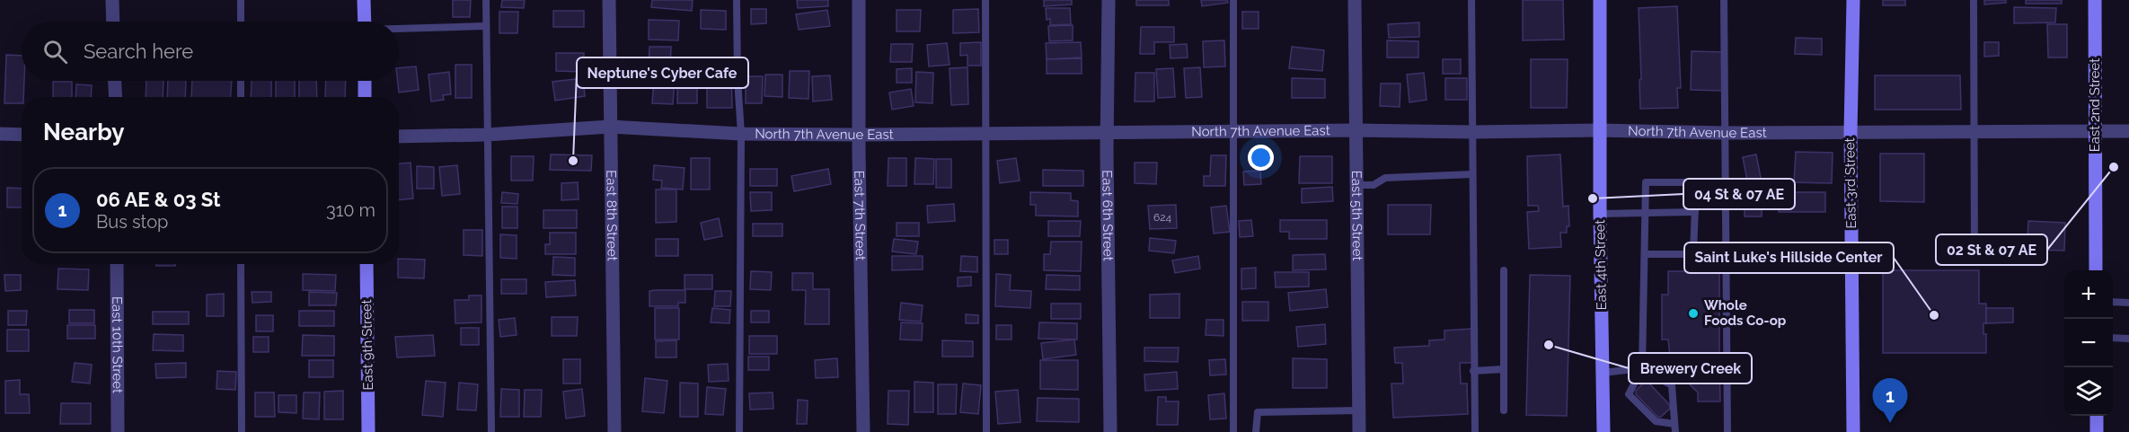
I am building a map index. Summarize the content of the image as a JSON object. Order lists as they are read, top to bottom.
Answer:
{
  "streets": {
    "street": [
      "East 2nd Street",
      "North 7th Avenue East",
      "East 3rd Street",
      "East 8th Street",
      "East 7th Street",
      "East 6th Street",
      "East 5th Street",
      "East 4th Street",
      "East 10th Street",
      "East 9th Street"
    ]
  },
  "crossings": [
    ["East 2nd Street", "North 7th Avenue East"],
    ["North 7th Avenue East", "East 3rd Street"],
    ["North 7th Avenue East", "East 8th Street"],
    ["North 7th Avenue East", "East 7th Street"],
    ["North 7th Avenue East", "East 6th Street"],
    ["North 7th Avenue East", "East 5th Street"],
    ["North 7th Avenue East", "East 4th Street"]
  ],
  "places": [
    "Neptune's Cyber Cafe",
    "02 St & 07 AE",
    "04 St & 07 AE",
    "Whole Foods Co-op",
    "Saint Luke's Hillside Center",
    "Brewery Creek"
  ],
  "house_numbers": ["624"],
  "page": {
    "search": "Search here",
    "heading": "Nearby",
    "list": [
      {
        "mark": "1",
        "name": "06 AE & 03 St",
        "note": "Bus stop",
        "value": "310 m"
      }
    ],
    "map_buttons": ["+", "−"],
    "pins": "1"
  }
}
